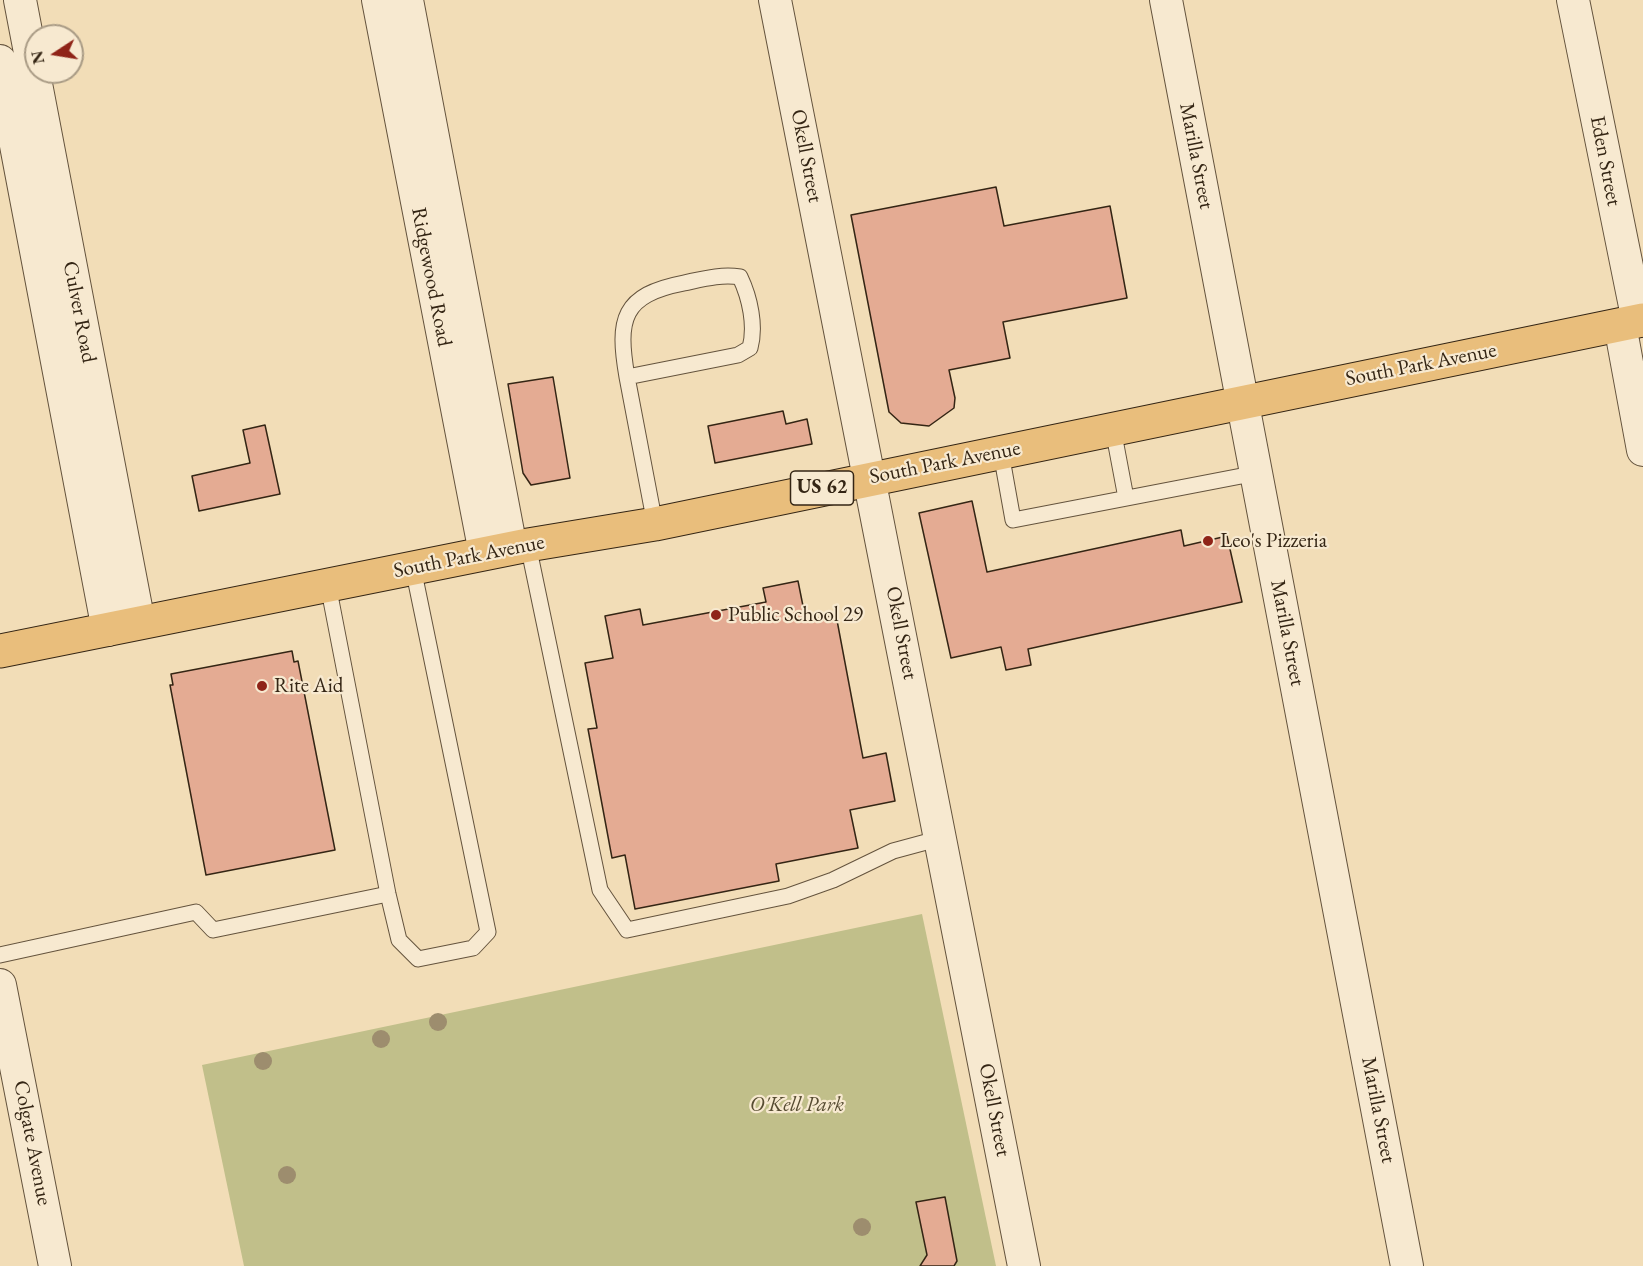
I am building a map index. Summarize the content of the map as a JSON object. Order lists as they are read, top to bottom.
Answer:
{
  "streets": {
    "main road": ["South Park Avenue", "US 62"],
    "street": [
      "Okell Street",
      "Marilla Street",
      "Eden Street",
      "Ridgewood Road",
      "Culver Road",
      "Colgate Avenue"
    ]
  },
  "crossings": [
    ["Okell Street", "South Park Avenue"],
    ["Marilla Street", "South Park Avenue"],
    ["Eden Street", "South Park Avenue"],
    ["Ridgewood Road", "South Park Avenue"],
    ["Culver Road", "South Park Avenue"]
  ],
  "parks": ["O'Kell Park"],
  "places": ["Leo's Pizzeria", "Public School 29", "Rite Aid"],
  "north": "left"
}
